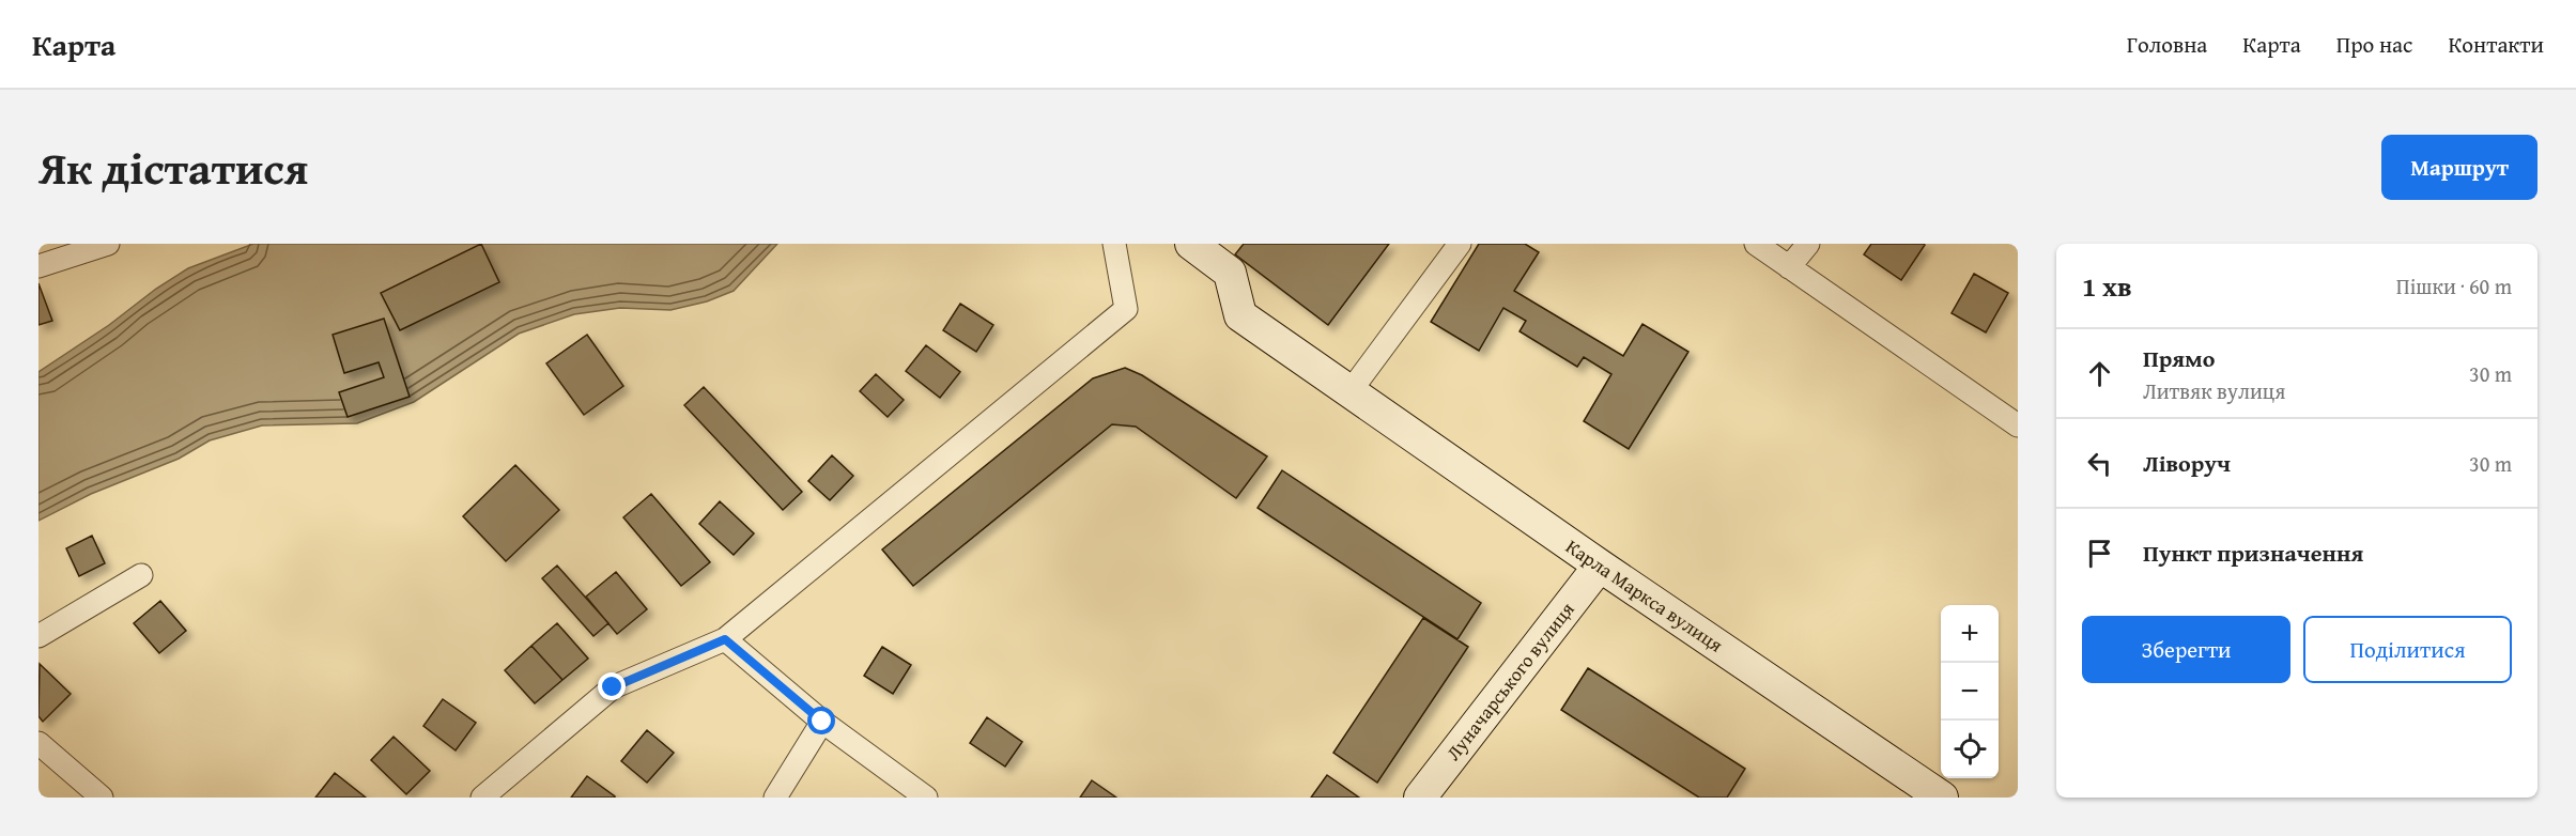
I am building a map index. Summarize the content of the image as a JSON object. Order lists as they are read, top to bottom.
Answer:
{
  "streets": {
    "main road": ["Карла Маркса вулиця", "Луначарського вулиця"]
  },
  "crossings": [
    ["Карла Маркса вулиця", "Луначарського вулиця"]
  ],
  "page": {
    "header": "Карта",
    "nav": [
      "Головна",
      "Карта",
      "Про нас",
      "Контакти"
    ],
    "title": "Як дістатися",
    "buttons": [
      "Маршрут",
      ["Зберегти", "Поділитися"]
    ],
    "heading": ["1 хв", "Пішки · 60 m"],
    "list": [
      ["Прямо", "Литвяк вулиця", "30 m"],
      ["Ліворуч", "30 m"],
      "Пункт призначення"
    ],
    "map_buttons": ["+", "−"]
  }
}
